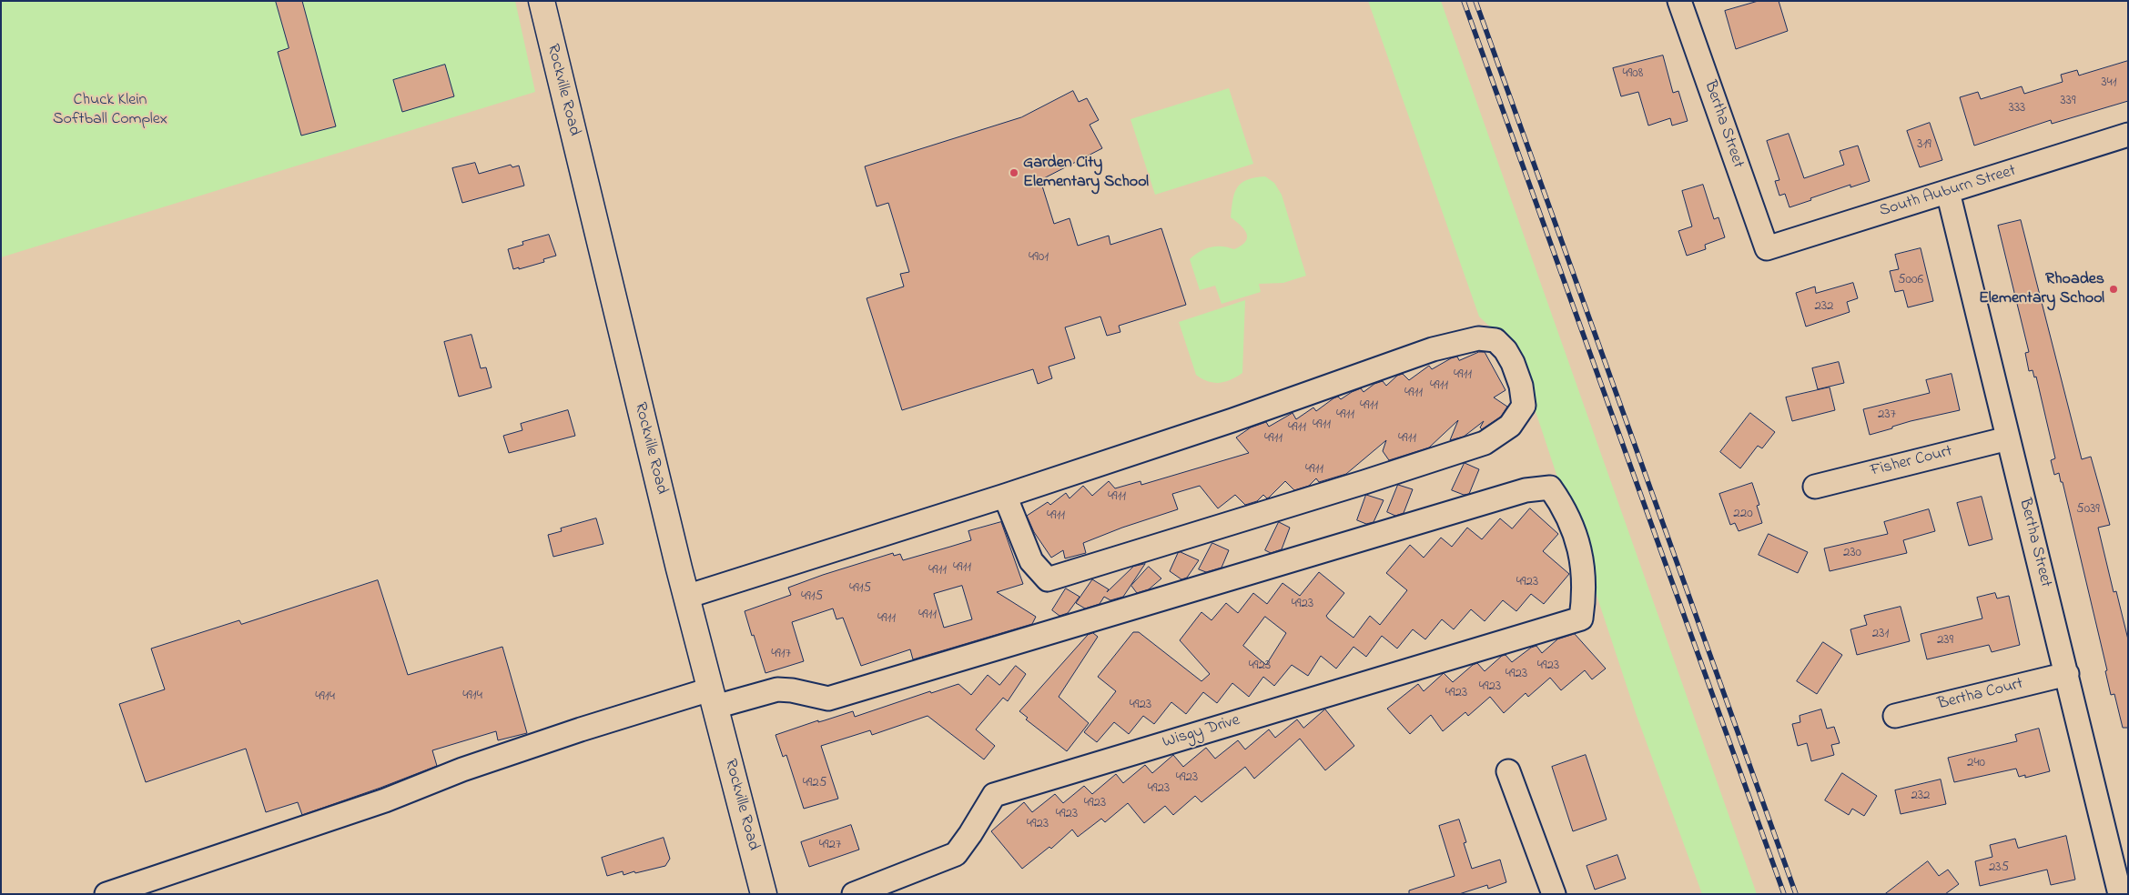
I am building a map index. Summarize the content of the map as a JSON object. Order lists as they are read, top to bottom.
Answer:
{
  "streets": {
    "main road": ["Rockville Road"],
    "street": [
      "Bertha Street",
      "South Auburn Street",
      "Fisher Court",
      "Bertha Court",
      "Wisgy Drive"
    ]
  },
  "crossings": [
    ["Rockville Road", "Wisgy Drive"],
    ["Bertha Street", "South Auburn Street"],
    ["Bertha Street", "Fisher Court"],
    ["Bertha Street", "Bertha Court"]
  ],
  "parks": ["Chuck Klein Softball Complex"],
  "places": ["Garden City Elementary School", "Rhoades Elementary School"],
  "house_numbers": [
    "4908",
    "341",
    "339",
    "333",
    "319",
    "4901",
    "5006",
    "232",
    "4911",
    "4911",
    "4911",
    "4911",
    "4911",
    "237",
    "4911",
    "4911",
    "4911",
    "4911",
    "4911",
    "4911",
    "5039",
    "220",
    "4911",
    "230",
    "4911",
    "4911",
    "4923",
    "4915",
    "4915",
    "4923",
    "4911",
    "4911",
    "231",
    "239",
    "4917",
    "4923",
    "4923",
    "4923",
    "4923",
    "4923",
    "4914",
    "4914",
    "4923",
    "240",
    "4923",
    "4925",
    "4923",
    "232",
    "4923",
    "4923",
    "4923",
    "4927",
    "235"
  ]
}
